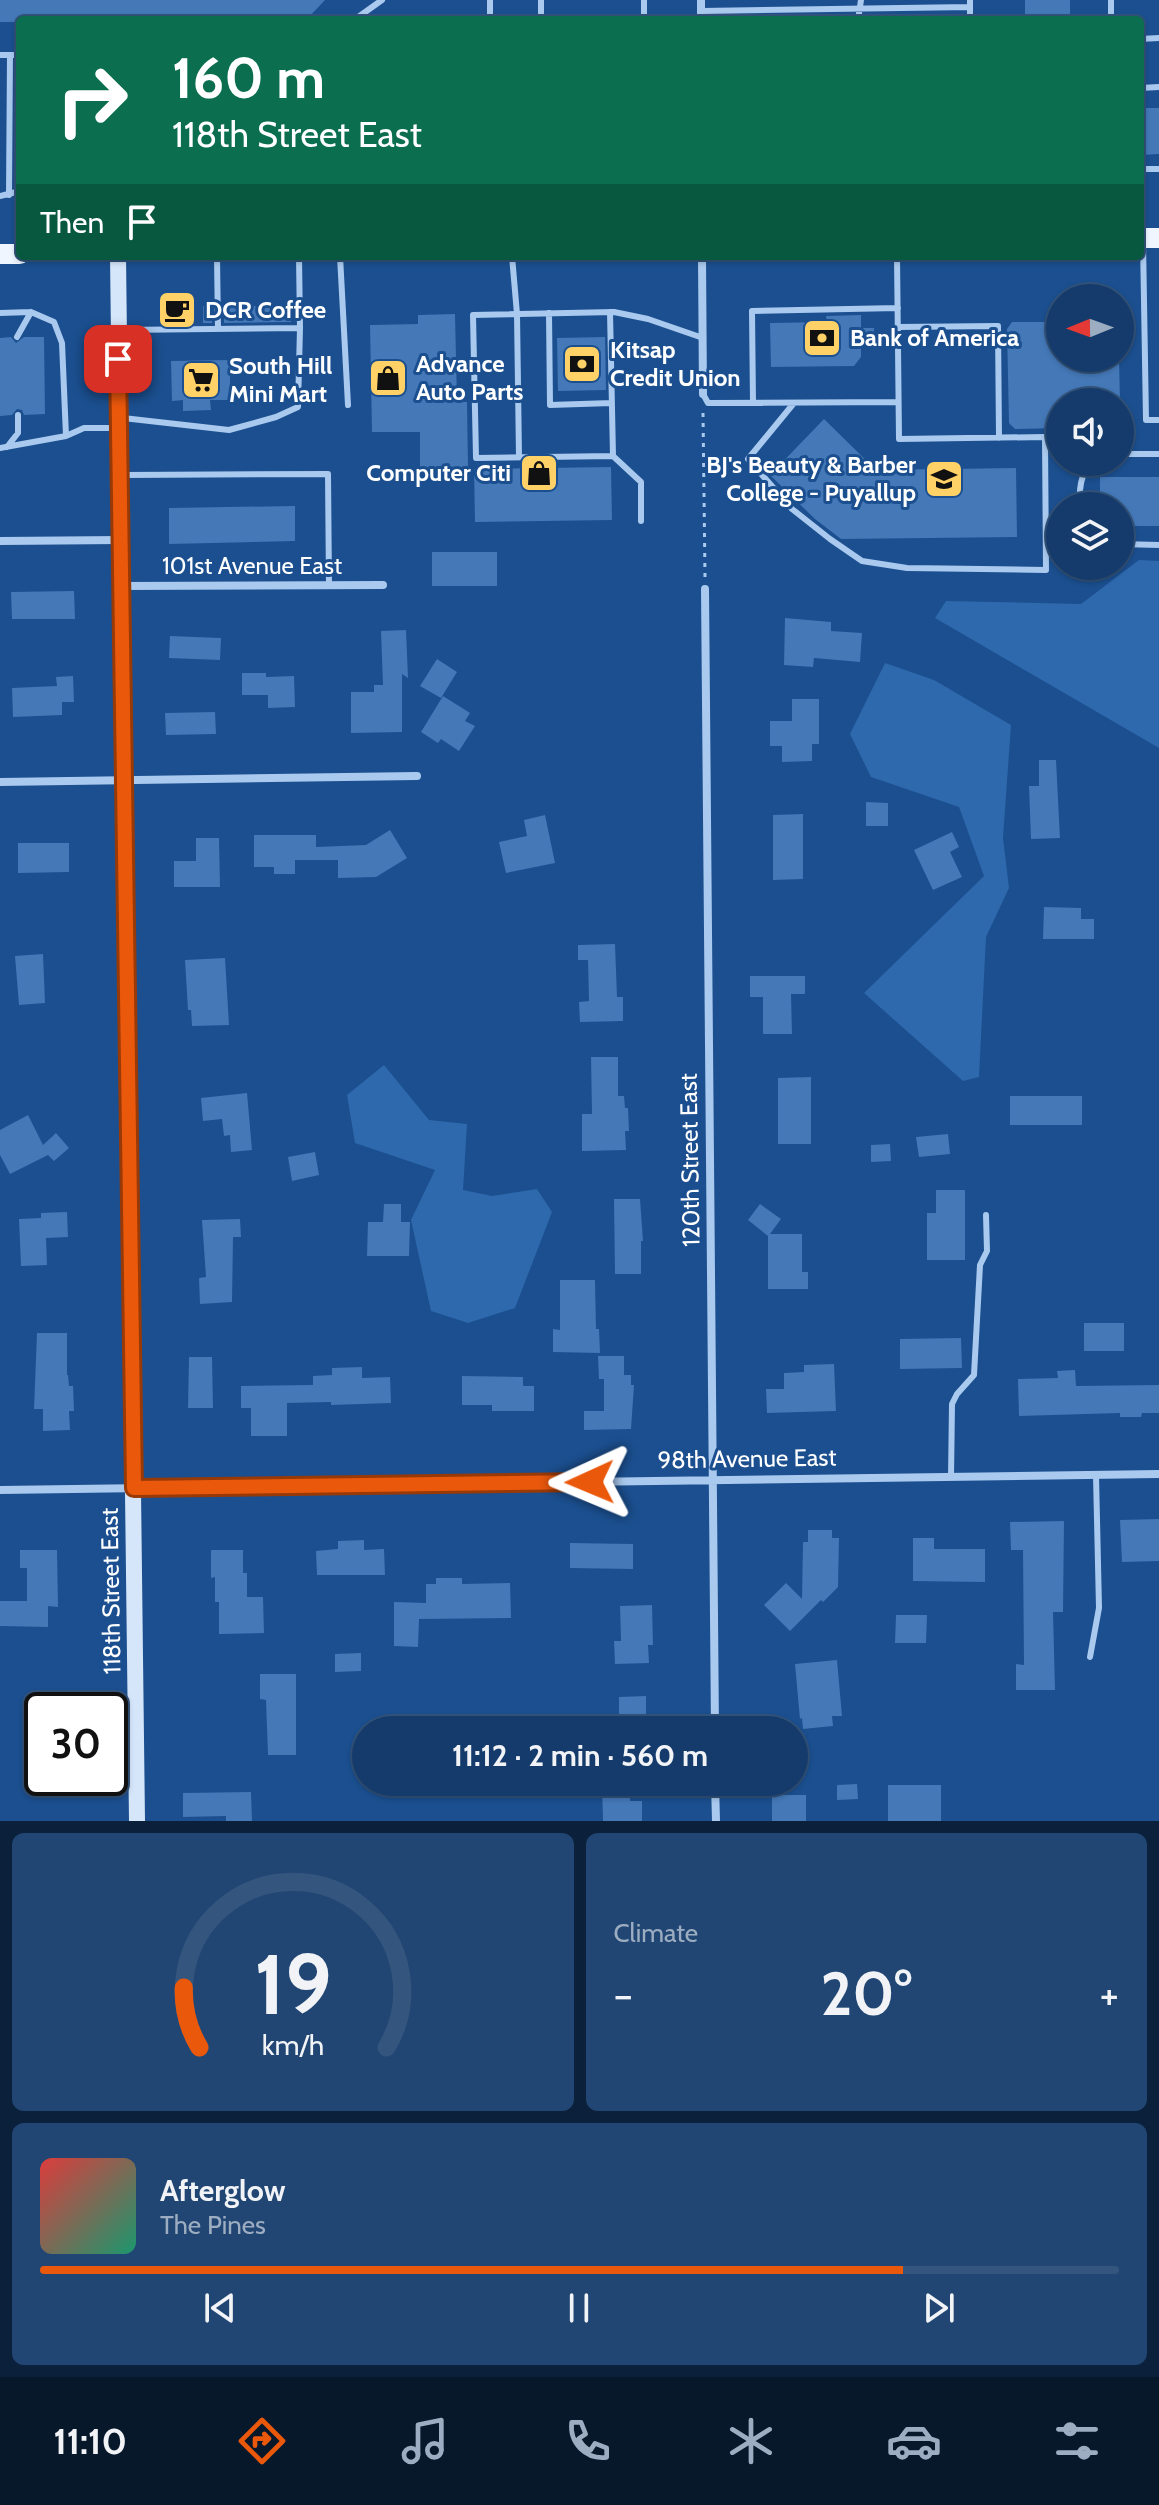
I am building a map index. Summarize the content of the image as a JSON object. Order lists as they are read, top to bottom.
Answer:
{
  "streets": {
    "street": [
      "101st Avenue East",
      "120th Street East",
      "98th Avenue East",
      "118th Street East"
    ]
  },
  "crossings": [
    ["101st Avenue East", "118th Street East"],
    ["120th Street East", "98th Avenue East"],
    ["98th Avenue East", "118th Street East"]
  ],
  "places": {
    "cafe": ["DCR Coffee"],
    "bank": ["Bank of America", "Kitsap Credit Union"],
    "shop": ["Advance Auto Parts", "Computer Citi"],
    "supermarket": ["South Hill Mini Mart"],
    "school or university": ["BJ's Beauty & Barber College - Puyallup"]
  },
  "north": "left",
  "page": {
    "turn": ["160 m", "118th Street East"],
    "then": "Then",
    "limit": "30",
    "trip": "11:12 · 2 min · 560 m",
    "tile": "Climate",
    "heat": ["−", "20°", "+"],
    "song": ["Afterglow", "The Pines"],
    "tabs": "11:10",
    "gauge": ["19", "km/h"]
  }
}
